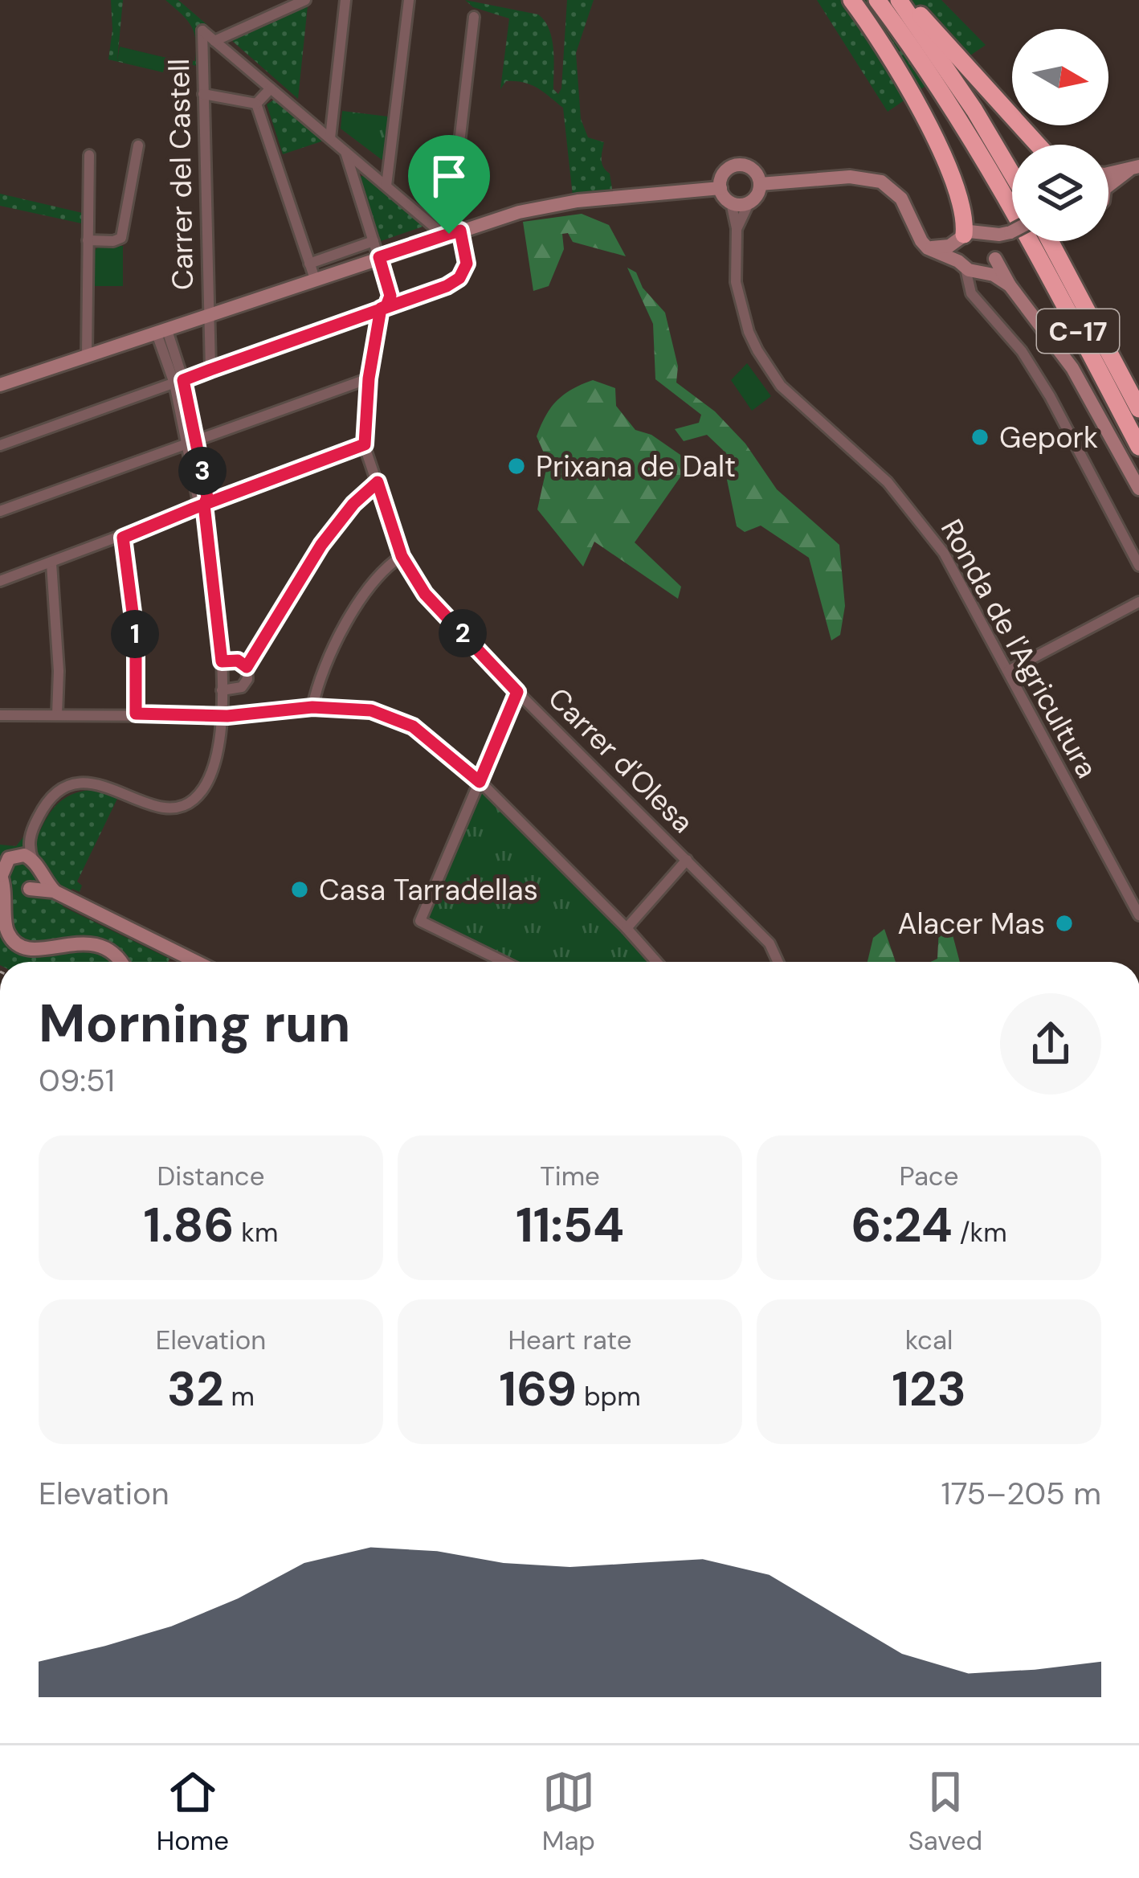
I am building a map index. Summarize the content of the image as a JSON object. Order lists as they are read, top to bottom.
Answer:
{
  "streets": {
    "highway": ["C-17"],
    "street": ["Carrer del Castell", "Ronda de l'Agricultura", "Carrer d'Olesa"]
  },
  "places": [
    "Gepork",
    "Prixana de Dalt",
    "Casa Tarradellas",
    "Alacer Mas"
  ],
  "north": "right",
  "page": {
    "pins": ["3", "2", "1"],
    "heading": ["Morning run", "09:51"],
    "stats": [
      ["Distance", "1.86 km"],
      ["Time", "11:54"],
      ["Pace", "6:24 /km"],
      ["Elevation", "32 m"],
      ["Heart rate", "169 bpm"],
      ["kcal", "123"]
    ],
    "chart": ["Elevation", "175–205 m"],
    "tabs": ["Home", "Map", "Saved"]
  }
}
